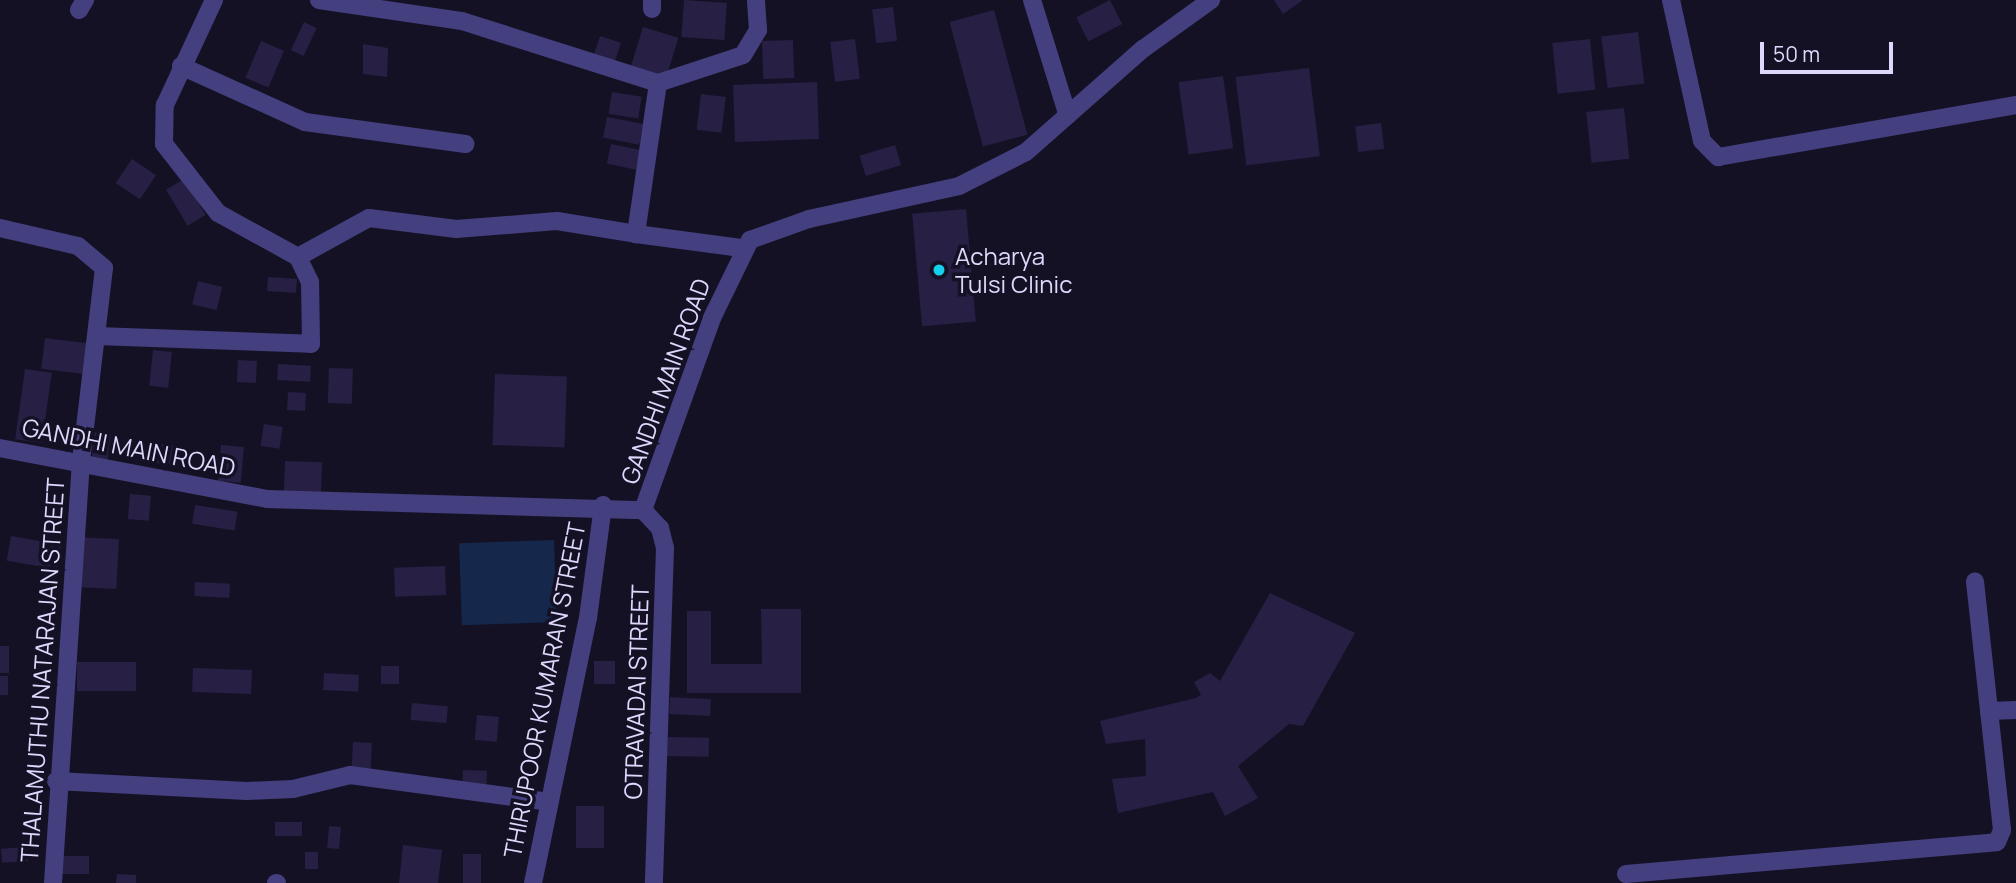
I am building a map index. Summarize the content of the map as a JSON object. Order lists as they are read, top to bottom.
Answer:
{
  "streets": {
    "street": [
      "GANDHI MAIN ROAD",
      "THALAMUTHU NATARAJAN STREET",
      "THIRUPOOR KUMARAN STREET",
      "OTRAVADAI STREET"
    ]
  },
  "crossings": [
    ["GANDHI MAIN ROAD", "THALAMUTHU NATARAJAN STREET"],
    ["GANDHI MAIN ROAD", "THIRUPOOR KUMARAN STREET"],
    ["GANDHI MAIN ROAD", "OTRAVADAI STREET"]
  ],
  "places": ["Acharya Tulsi Clinic"],
  "scale_bar": "50 m"
}
